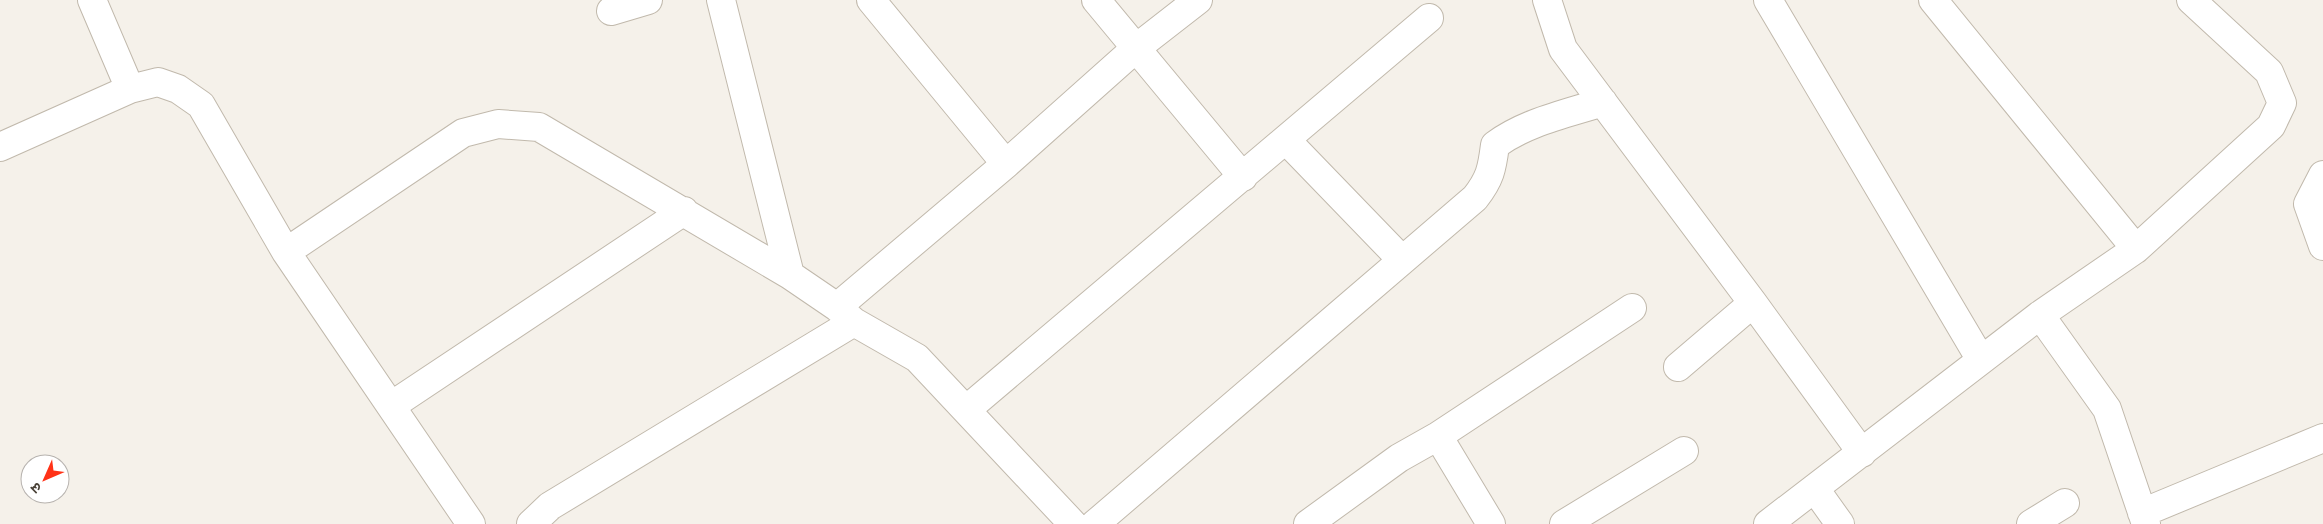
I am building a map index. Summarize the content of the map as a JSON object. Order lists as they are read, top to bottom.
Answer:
{
  "north": "bottom left"
}
